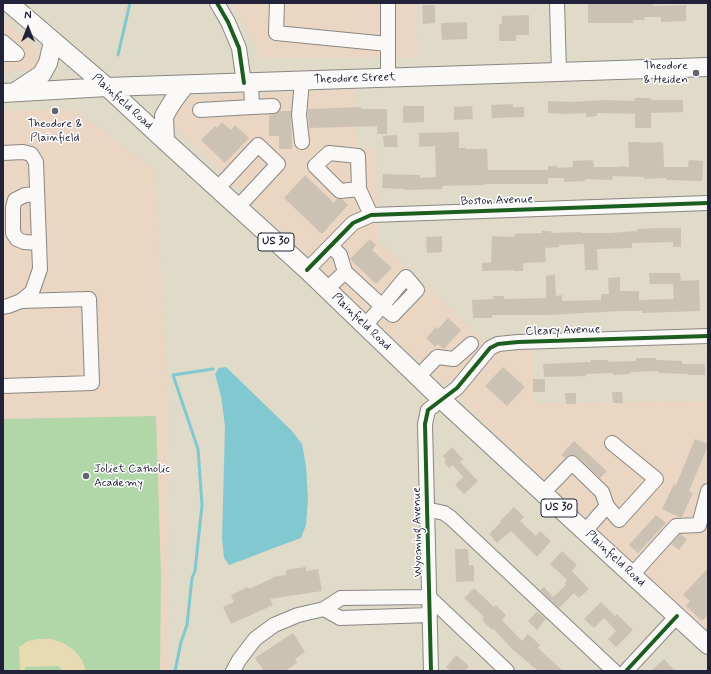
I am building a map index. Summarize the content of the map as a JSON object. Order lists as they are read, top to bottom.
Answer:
{
  "streets": {
    "main road": ["Theodore Street", "Plainfield Road", "US 30"],
    "street": ["Boston Avenue", "Cleary Avenue", "Wyoming Avenue"]
  },
  "crossings": [
    ["Theodore Street", "Plainfield Road"],
    ["Plainfield Road", "Boston Avenue"],
    ["Plainfield Road", "Cleary Avenue"],
    ["Plainfield Road", "Wyoming Avenue"],
    ["Cleary Avenue", "Wyoming Avenue"]
  ],
  "places": ["Theodore & Heiden", "Theodore & Plainfield", "Joliet Catholic Academy"],
  "north": "top"
}
